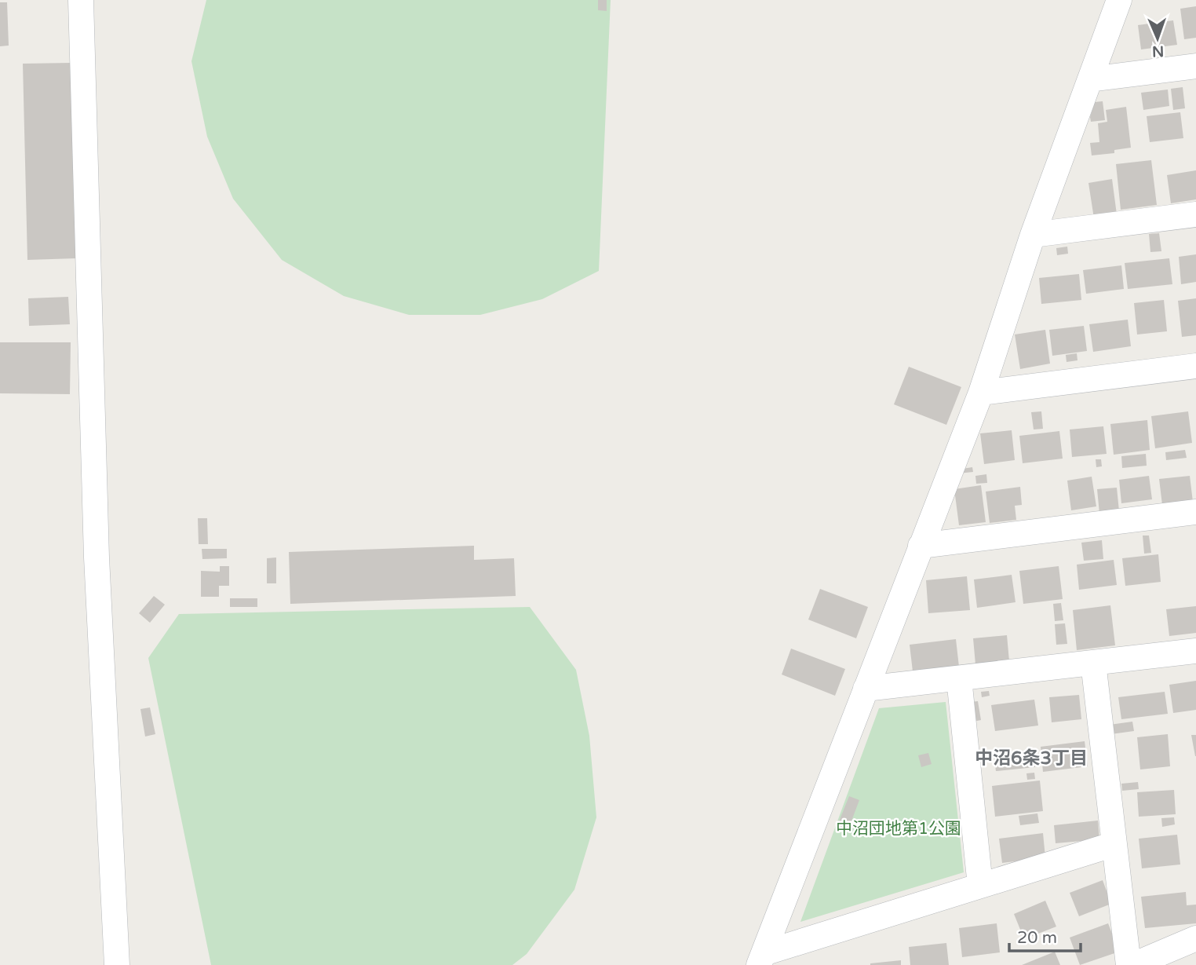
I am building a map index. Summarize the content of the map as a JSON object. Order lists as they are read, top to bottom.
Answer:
{
  "districts": ["中沼6条3丁目"],
  "parks": ["中沼団地第1公園"],
  "scale_bar": "20 m",
  "north": "bottom"
}
